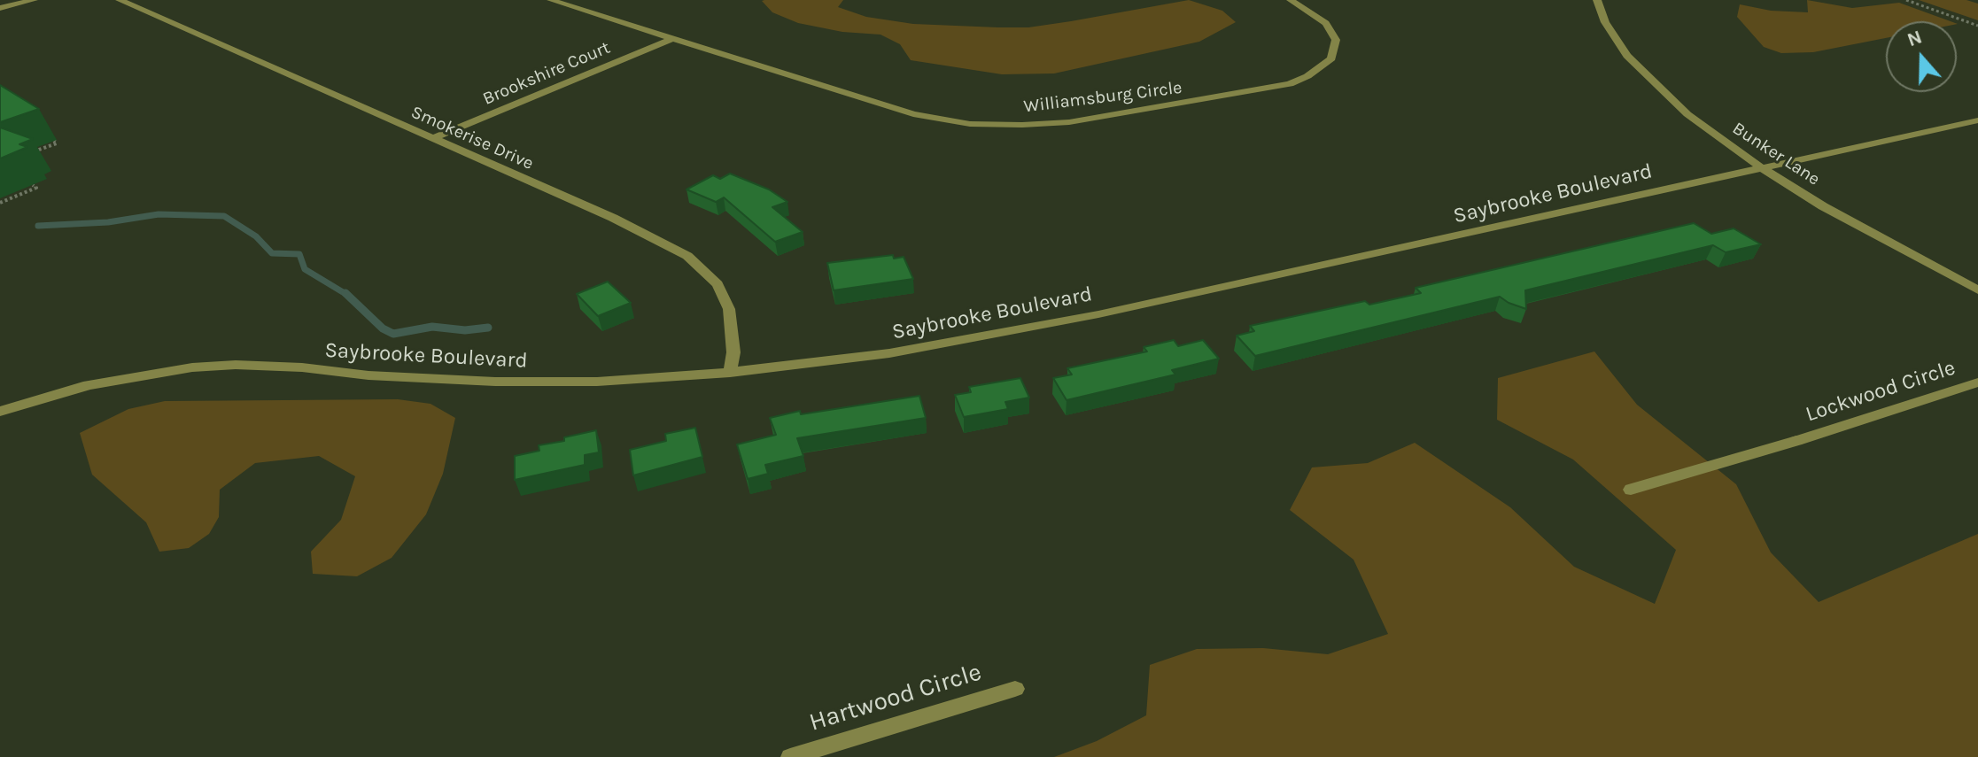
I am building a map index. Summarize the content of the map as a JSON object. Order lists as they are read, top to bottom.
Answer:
{
  "streets": {
    "street": [
      "Brookshire Court",
      "Williamsburg Circle",
      "Smokerise Drive",
      "Bunker Lane",
      "Saybrooke Boulevard",
      "Lockwood Circle",
      "Hartwood Circle"
    ]
  },
  "crossings": [
    ["Brookshire Court", "Williamsburg Circle"],
    ["Brookshire Court", "Smokerise Drive"],
    ["Smokerise Drive", "Saybrooke Boulevard"],
    ["Bunker Lane", "Saybrooke Boulevard"]
  ],
  "north": "top"
}
